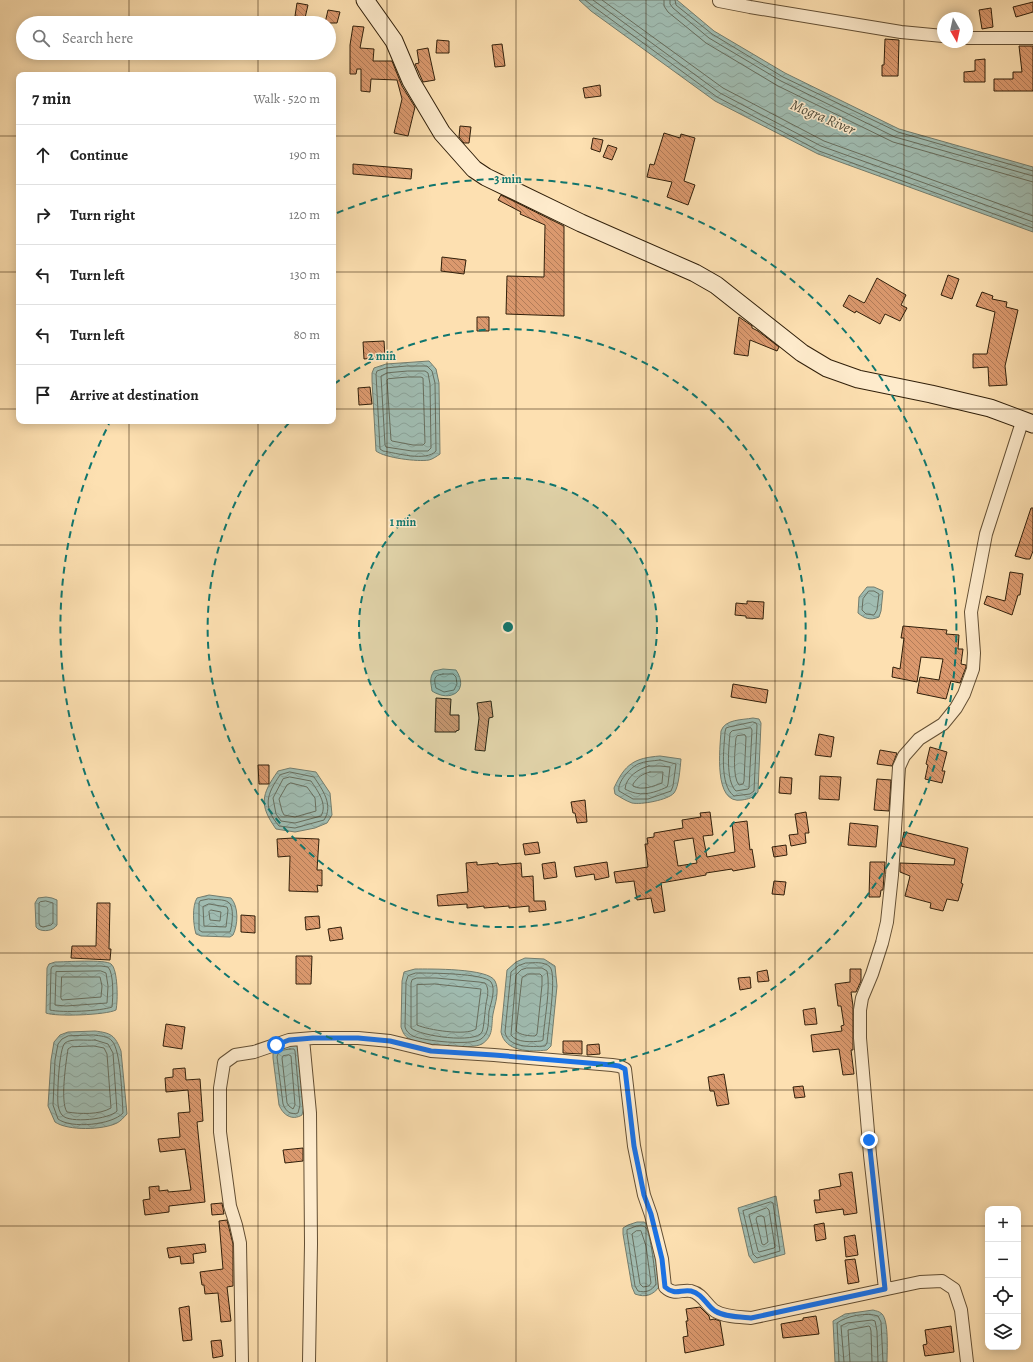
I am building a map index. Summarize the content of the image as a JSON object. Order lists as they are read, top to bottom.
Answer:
{
  "water": ["Mogra River"],
  "north": "bottom",
  "page": {
    "search": "Search here",
    "heading": ["7 min", "Walk · 520 m"],
    "list": [
      ["Continue", "190 m"],
      ["Turn right", "120 m"],
      ["Turn left", "130 m"],
      ["Turn left", "80 m"],
      "Arrive at destination"
    ],
    "map_buttons": ["+", "−"]
  },
  "rings": ["3 min", "2 min", "1 min"]
}
